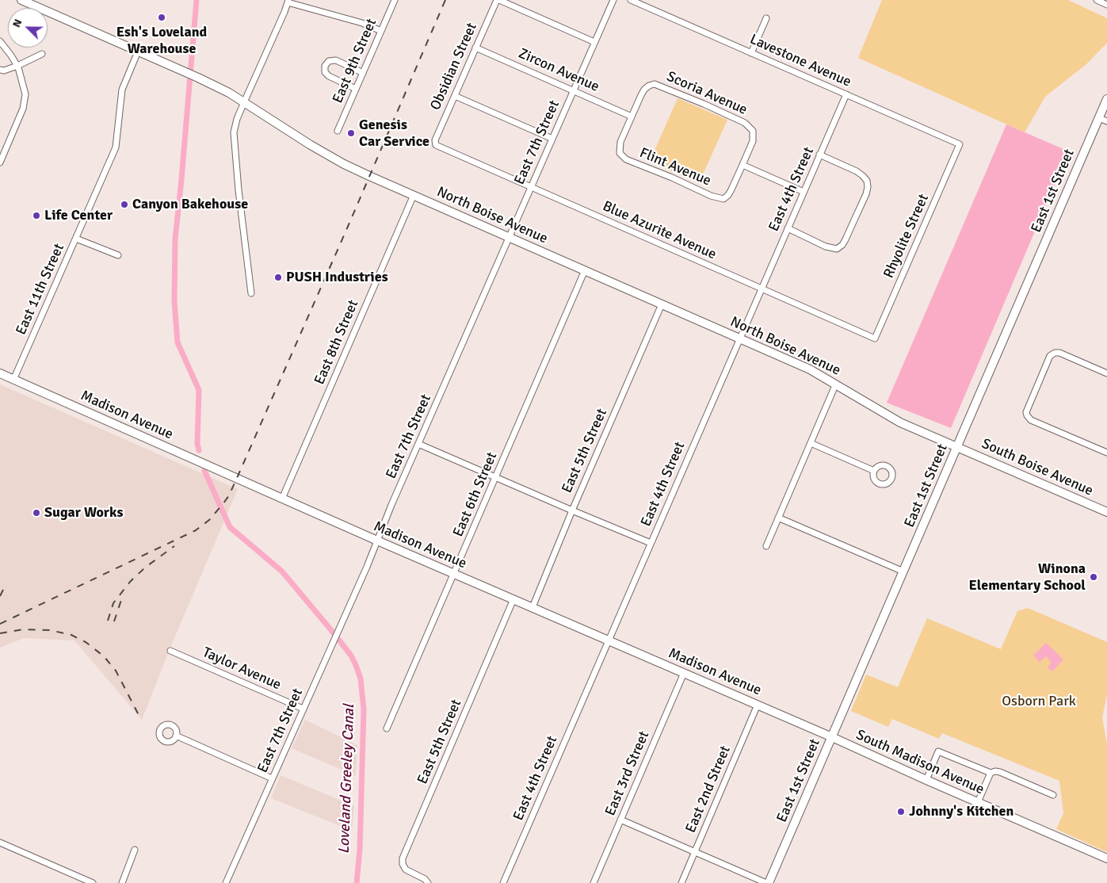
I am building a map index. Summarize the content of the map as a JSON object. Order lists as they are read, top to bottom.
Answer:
{
  "streets": {
    "main road": [
      "East 1st Street",
      "North Boise Avenue",
      "Madison Avenue",
      "South Boise Avenue",
      "South Madison Avenue"
    ],
    "street": [
      "East 9th Street",
      "Lavestone Avenue",
      "Obsidian Street",
      "Zircon Avenue",
      "Scoria Avenue",
      "East 7th Street",
      "Flint Avenue",
      "East 4th Street",
      "Blue Azurite Avenue",
      "Rhyolite Street",
      "East 11th Street",
      "East 8th Street",
      "East 5th Street",
      "East 6th Street",
      "Taylor Avenue",
      "East 3rd Street",
      "East 2nd Street"
    ]
  },
  "crossings": [
    ["Lavestone Avenue", "East 4th Street"],
    ["Lavestone Avenue", "Rhyolite Street"],
    ["Obsidian Street", "Zircon Avenue"],
    ["Obsidian Street", "Blue Azurite Avenue"],
    ["Zircon Avenue", "Scoria Avenue"],
    ["Zircon Avenue", "East 7th Street"],
    ["Zircon Avenue", "Flint Avenue"],
    ["Scoria Avenue", "Flint Avenue"],
    ["East 7th Street", "North Boise Avenue"],
    ["East 7th Street", "Blue Azurite Avenue"],
    ["East 7th Street", "Madison Avenue"],
    ["East 7th Street", "Taylor Avenue"],
    ["East 4th Street", "North Boise Avenue"],
    ["East 4th Street", "Blue Azurite Avenue"],
    ["East 4th Street", "Madison Avenue"],
    ["East 1st Street", "North Boise Avenue"],
    ["East 1st Street", "Madison Avenue"],
    ["East 1st Street", "South Boise Avenue"],
    ["East 1st Street", "South Madison Avenue"],
    ["North Boise Avenue", "East 11th Street"],
    ["North Boise Avenue", "East 8th Street"],
    ["North Boise Avenue", "East 5th Street"],
    ["North Boise Avenue", "South Boise Avenue"],
    ["North Boise Avenue", "East 6th Street"],
    ["Blue Azurite Avenue", "Rhyolite Street"],
    ["East 11th Street", "Madison Avenue"],
    ["East 8th Street", "Madison Avenue"],
    ["Madison Avenue", "East 5th Street"],
    ["Madison Avenue", "East 6th Street"],
    ["Madison Avenue", "South Madison Avenue"],
    ["Madison Avenue", "East 3rd Street"],
    ["Madison Avenue", "East 2nd Street"]
  ],
  "water": ["Loveland Greeley Canal"],
  "parks": ["Osborn Park"],
  "places": [
    "Esh's Loveland Warehouse",
    "Genesis Car Service",
    "Canyon Bakehouse",
    "Life Center",
    "PUSH Industries",
    "Sugar Works",
    "Winona Elementary School",
    "Johnny's Kitchen"
  ],
  "north": "top left"
}
